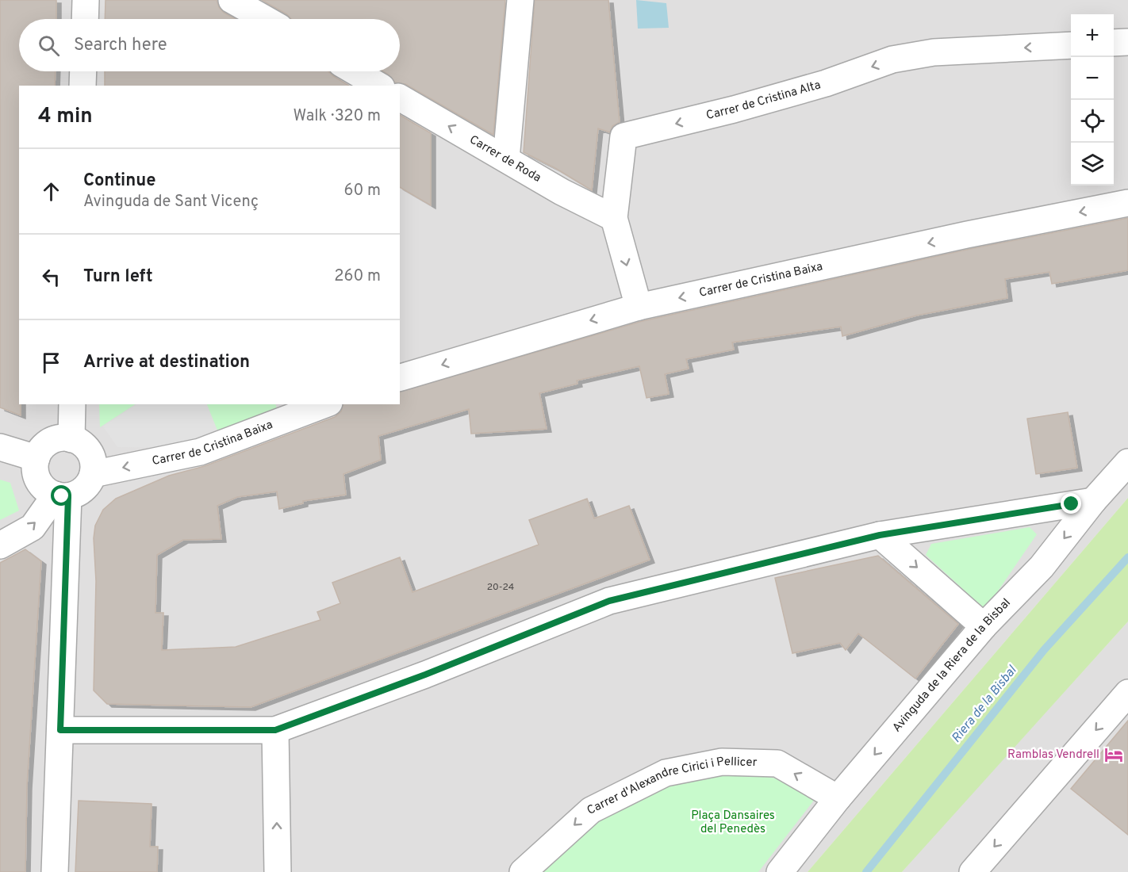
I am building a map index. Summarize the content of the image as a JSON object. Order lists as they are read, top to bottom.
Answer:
{
  "streets": {
    "street": [
      "Carrer de Cristina Alta",
      "Carrer de Roda",
      "Carrer de Cristina Baixa",
      "Avinguda de la Riera de la Bisbal",
      "Carrer d'Alexandre Cirici i Pellicer"
    ]
  },
  "crossings": [
    ["Carrer de Cristina Alta", "Carrer de Roda"],
    ["Carrer de Cristina Alta", "Carrer de Cristina Baixa"],
    ["Avinguda de la Riera de la Bisbal", "Carrer d'Alexandre Cirici i Pellicer"]
  ],
  "one_way": ["Carrer de Roda", "Carrer de Cristina Baixa"],
  "water": ["Riera de la Bisbal"],
  "parks": ["Plaça Dansaires del Penedès"],
  "places": {
    "hotel": ["Ramblas Vendrell"]
  },
  "house_numbers": ["20-24"],
  "page": {
    "map_buttons": ["+", "−"],
    "search": "Search here",
    "heading": ["4 min", "Walk · 320 m"],
    "list": [
      ["Continue", "Avinguda de Sant Vicenç", "60 m"],
      ["Turn left", "260 m"],
      "Arrive at destination"
    ]
  }
}
